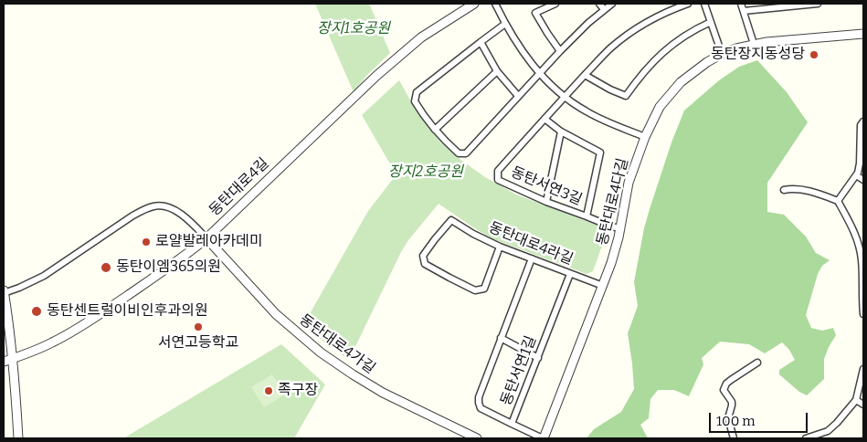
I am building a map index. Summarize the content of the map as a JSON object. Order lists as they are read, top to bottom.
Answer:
{
  "streets": {
    "street": [
      "동탄서연3길",
      "동탄대로4길",
      "동탄대로4다길",
      "동탄대로4라길",
      "동탄대로4가길",
      "동탄서연1길"
    ]
  },
  "crossings": [
    ["동탄대로4길", "동탄대로4가길"],
    ["동탄대로4다길", "동탄대로4라길"],
    ["동탄대로4라길", "동탄서연1길"]
  ],
  "parks": ["장지1호공원", "장지2호공원"],
  "places": [
    "동탄장지동성당",
    "로얄발레아카데미",
    "동탄이엠365의원",
    "동탄센트럴이비인후과의원",
    "서연고등학교",
    "족구장"
  ],
  "scale_bar": "100 m"
}
